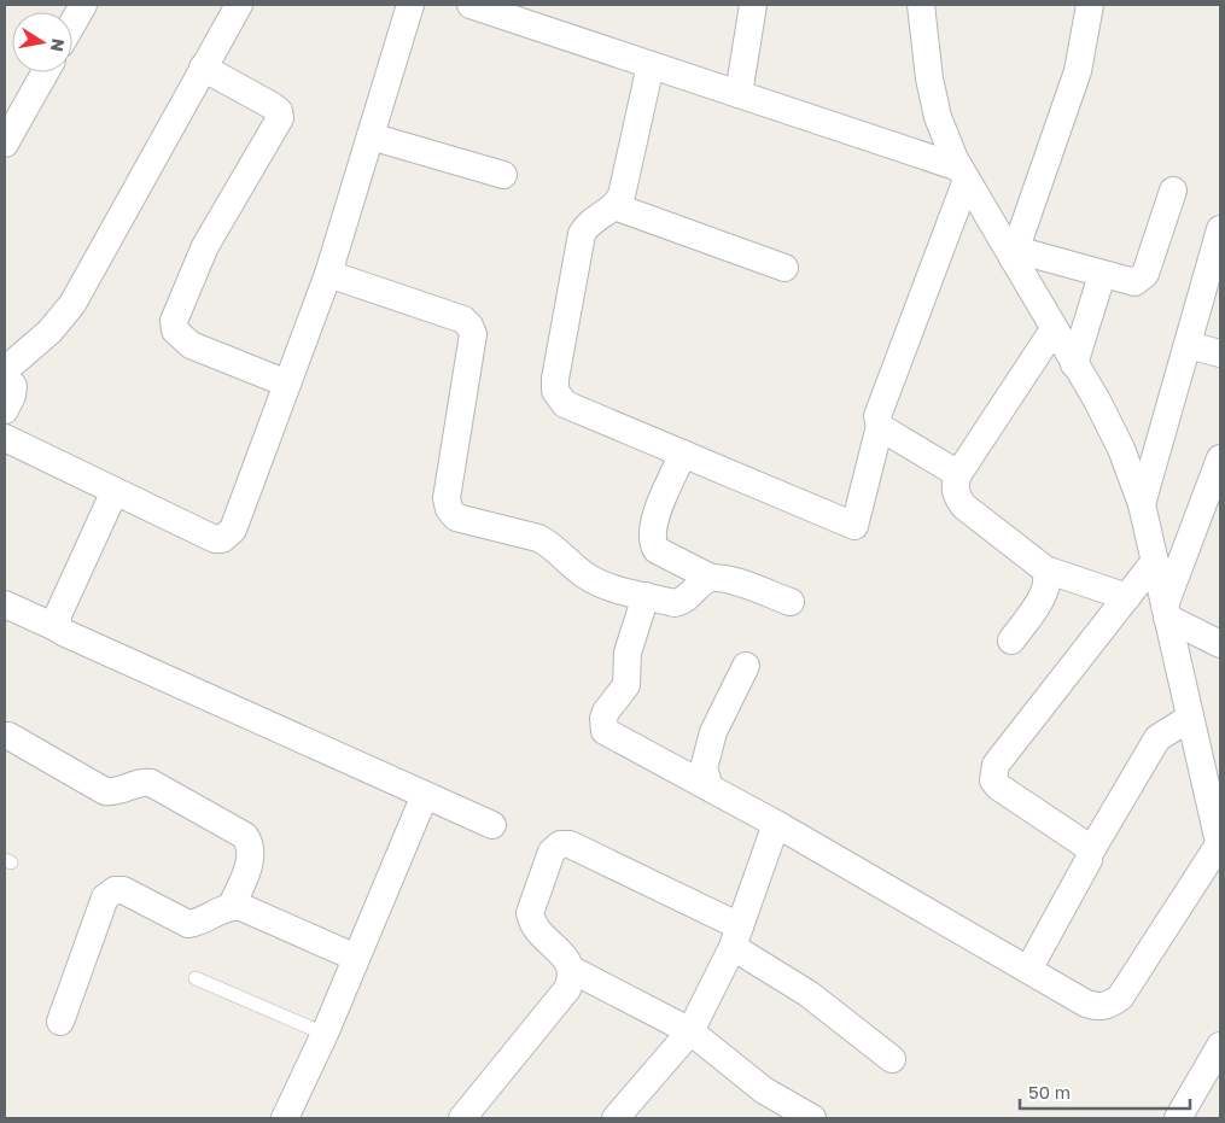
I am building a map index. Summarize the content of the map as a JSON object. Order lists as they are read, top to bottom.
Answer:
{
  "scale_bar": "50 m",
  "north": "right"
}
